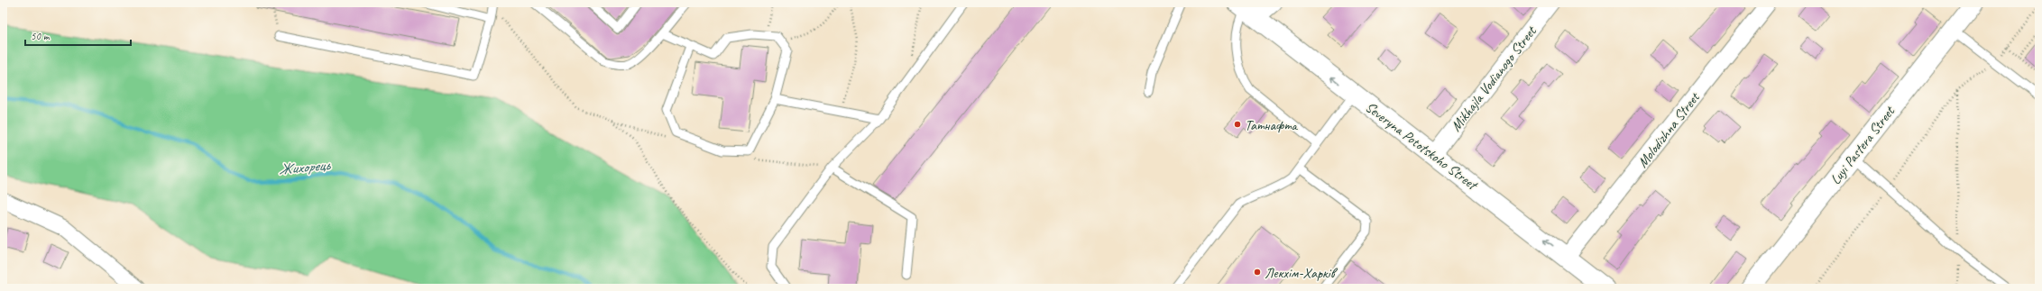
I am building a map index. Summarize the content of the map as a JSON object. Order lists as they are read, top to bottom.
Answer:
{
  "streets": {
    "street": [
      "Mikhajla Vodianogo Street",
      "Molodizhna Street",
      "Severyna Pototskoho Street",
      "Luyi Pastera Street"
    ]
  },
  "crossings": [
    ["Mikhajla Vodianogo Street", "Severyna Pototskoho Street"],
    ["Molodizhna Street", "Severyna Pototskoho Street"]
  ],
  "one_way": ["Severyna Pototskoho Street"],
  "water": ["Жихорець"],
  "places": ["Татнафта", "Лекхім-Харків"],
  "scale_bar": "50 m"
}
